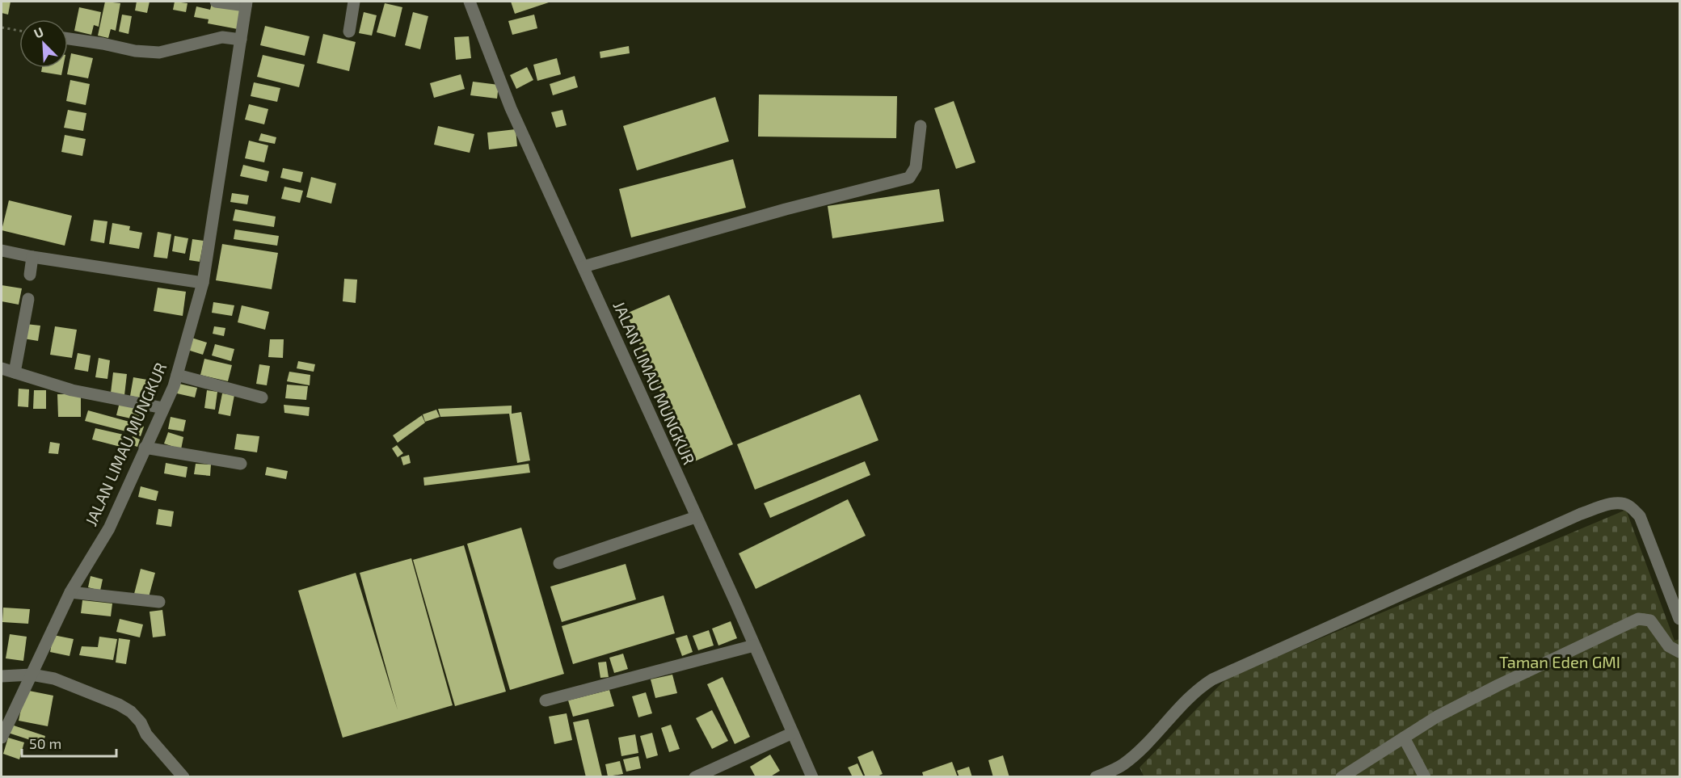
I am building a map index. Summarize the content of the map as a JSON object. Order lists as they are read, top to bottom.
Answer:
{
  "streets": {
    "street": ["JALAN LIMAU MUNGKUR"]
  },
  "parks": ["Taman Eden GMI"],
  "scale_bar": "50 m",
  "north": "top left"
}
